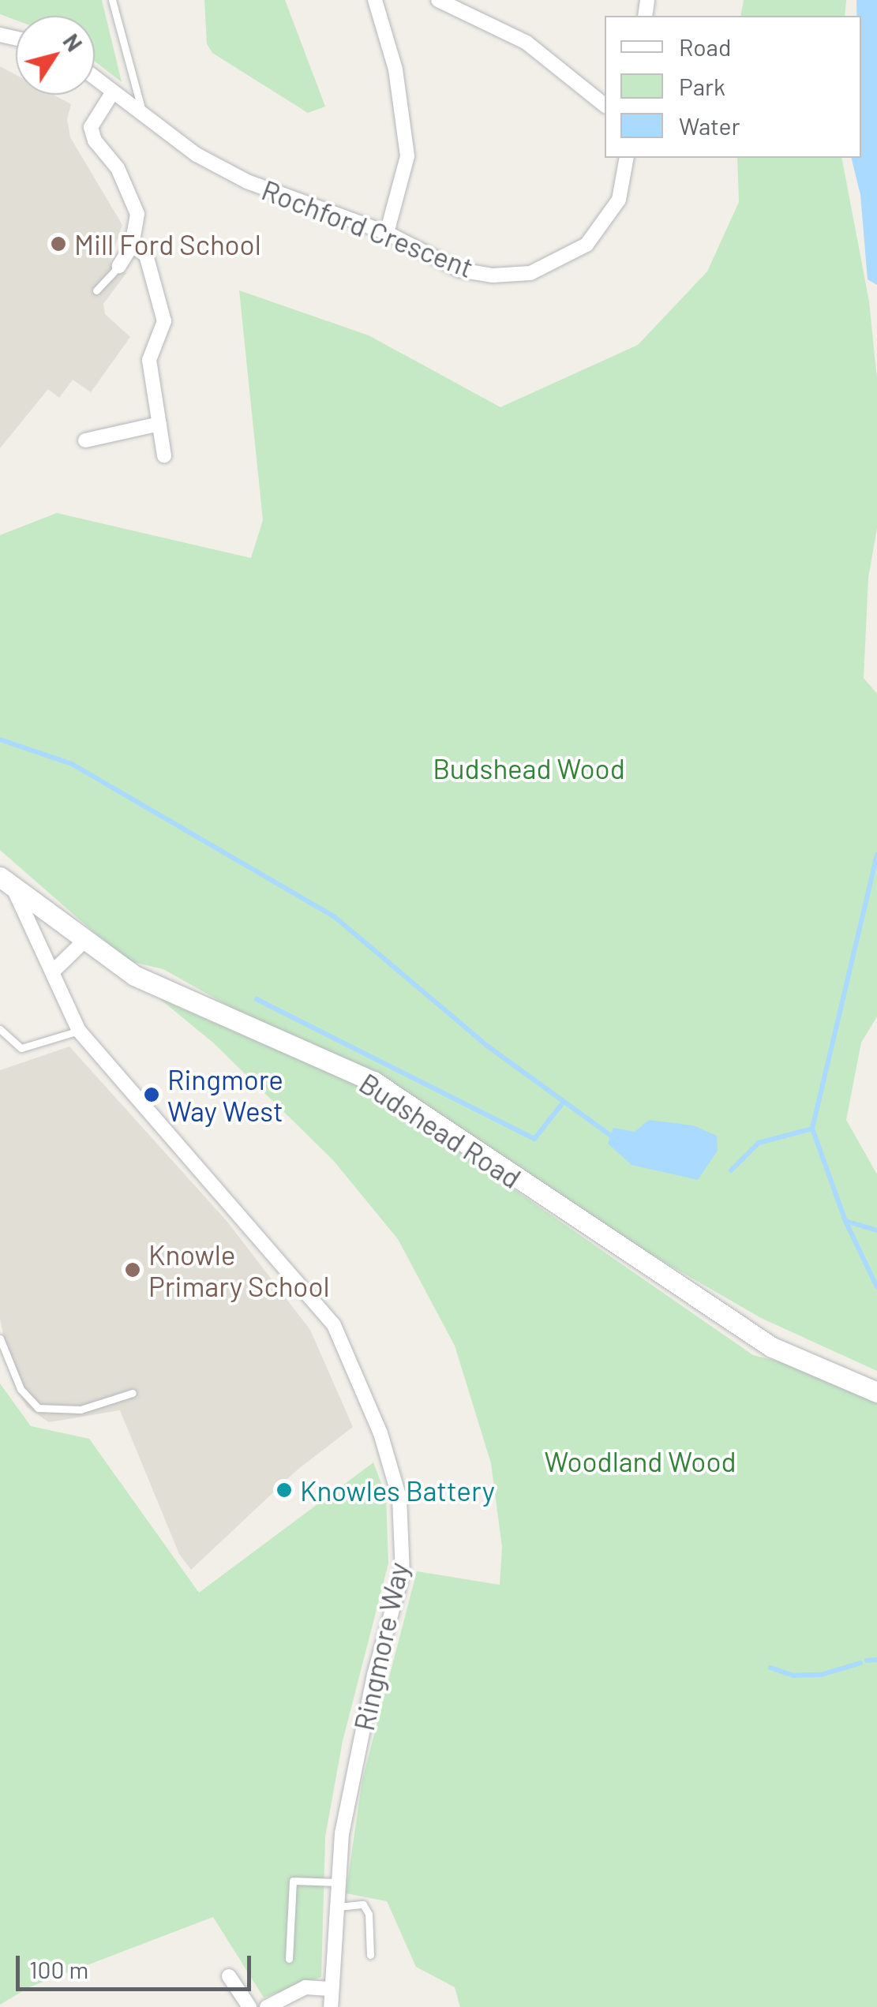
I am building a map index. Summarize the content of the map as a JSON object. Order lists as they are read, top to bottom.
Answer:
{
  "streets": {
    "street": ["Rochford Crescent", "Budshead Road", "Ringmore Way"]
  },
  "crossings": [
    ["Budshead Road", "Ringmore Way"]
  ],
  "parks": ["Budshead Wood", "Woodland Wood"],
  "places": [
    "Mill Ford School",
    "Ringmore Way West",
    "Knowle Primary School",
    "Knowles Battery"
  ],
  "legend": ["Road", "Park", "Water"],
  "scale_bar": "100 m",
  "north": "top right"
}
